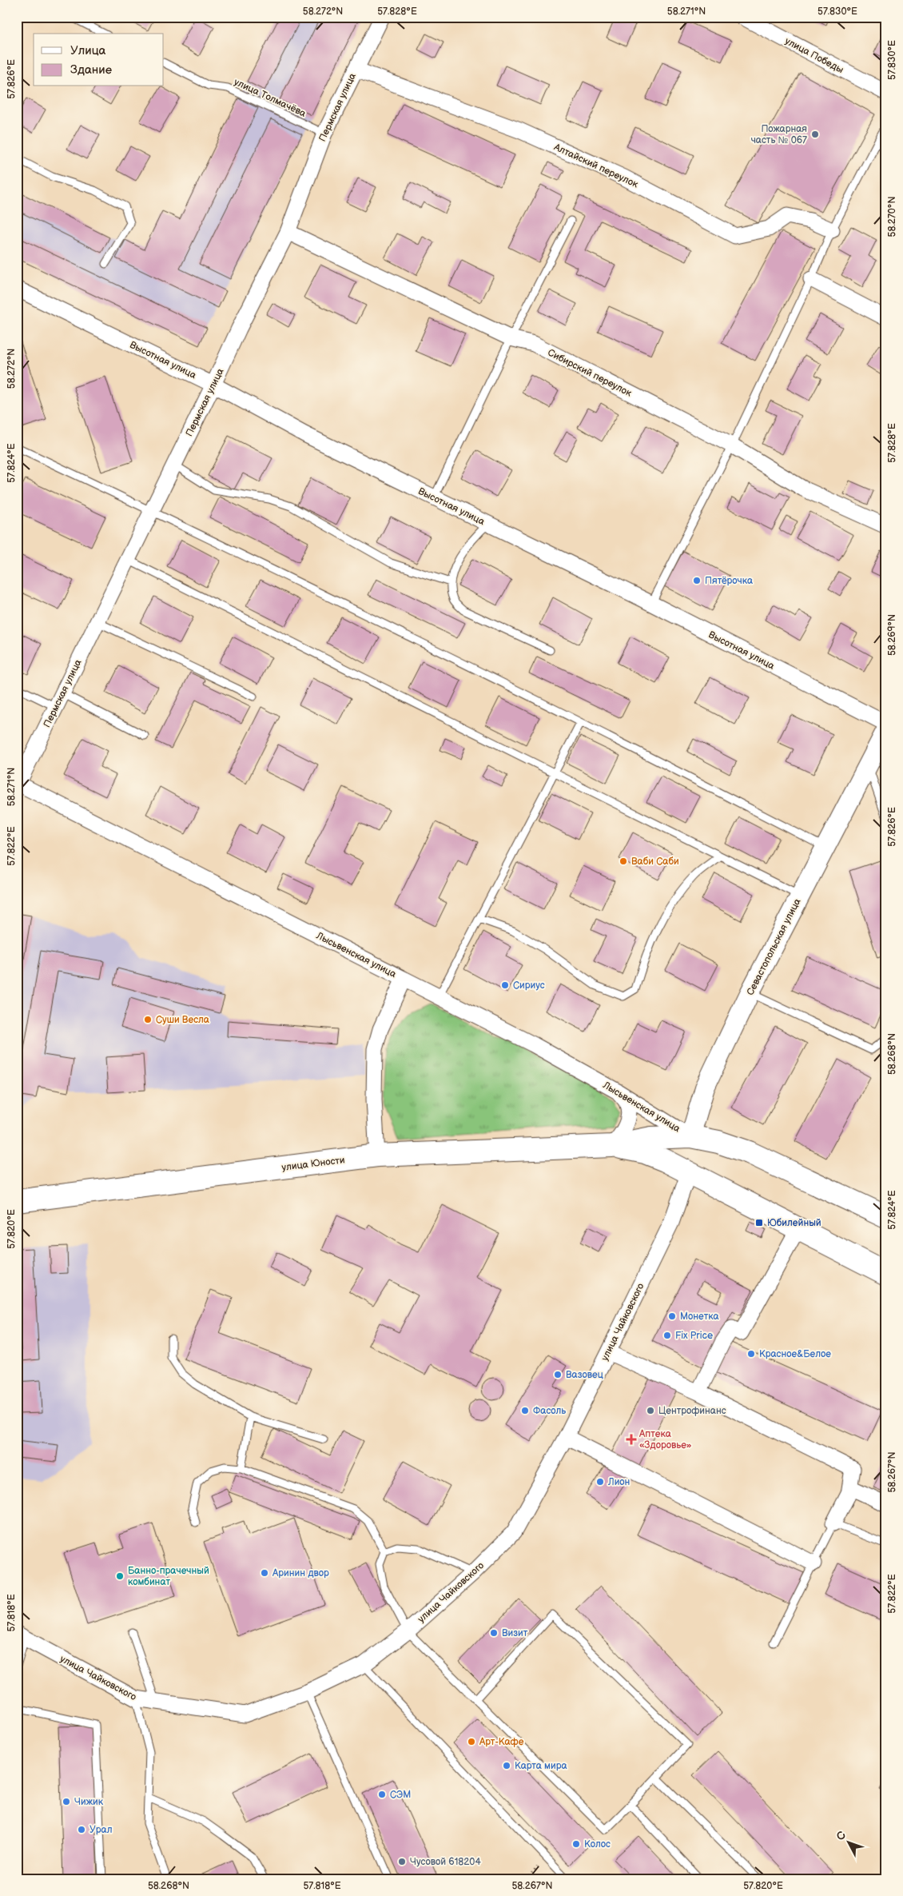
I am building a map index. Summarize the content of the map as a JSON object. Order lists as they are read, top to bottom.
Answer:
{
  "streets": {
    "main road": ["Севастопольская улица", "Лысьвенская улица", "улица Юности"],
    "street": [
      "улица Победы",
      "Пермская улица",
      "Алтайский переулок",
      "Высотная улица",
      "Сибирский переулок",
      "улица Чайковского"
    ],
    "lane": ["улица Толмачёва"]
  },
  "crossings": [
    ["улица Толмачёва", "Пермская улица"],
    ["Пермская улица", "Алтайский переулок"],
    ["Пермская улица", "Высотная улица"],
    ["Пермская улица", "Сибирский переулок"],
    ["Пермская улица", "Лысьвенская улица"],
    ["Севастопольская улица", "Лысьвенская улица"],
    ["Севастопольская улица", "улица Чайковского"],
    ["Лысьвенская улица", "улица Юности"]
  ],
  "places": {
    "other": [
      "Пожарная часть № 067",
      "Пятёрочка",
      "Ваби Саби",
      "Сириус",
      "Суши Весла",
      "Монетка",
      "Fix Price",
      "Красное&Белое",
      "Вазовец",
      "Фасоль",
      "Центрофинанс",
      "Лион",
      "Аринин двор",
      "Банно-прачечный комбинат",
      "Визит",
      "Арт-Кафе",
      "Карта мира",
      "СЭМ",
      "Чижик",
      "Урал",
      "Колос",
      "Чусовой 618204"
    ],
    "transit": ["Юбилейный"],
    "health": ["Аптека «Здоровье»"]
  },
  "legend": ["Улица", "Здание"],
  "north": "top left",
  "coordinates": [
    "58.272°N",
    "57.828°E",
    "58.271°N",
    "57.830°E",
    "57.826°E",
    "58.270°N",
    "57.824°E",
    "58.269°N",
    "57.822°E",
    "58.268°N",
    "57.820°E",
    "58.267°N",
    "57.818°E"
  ]
}
